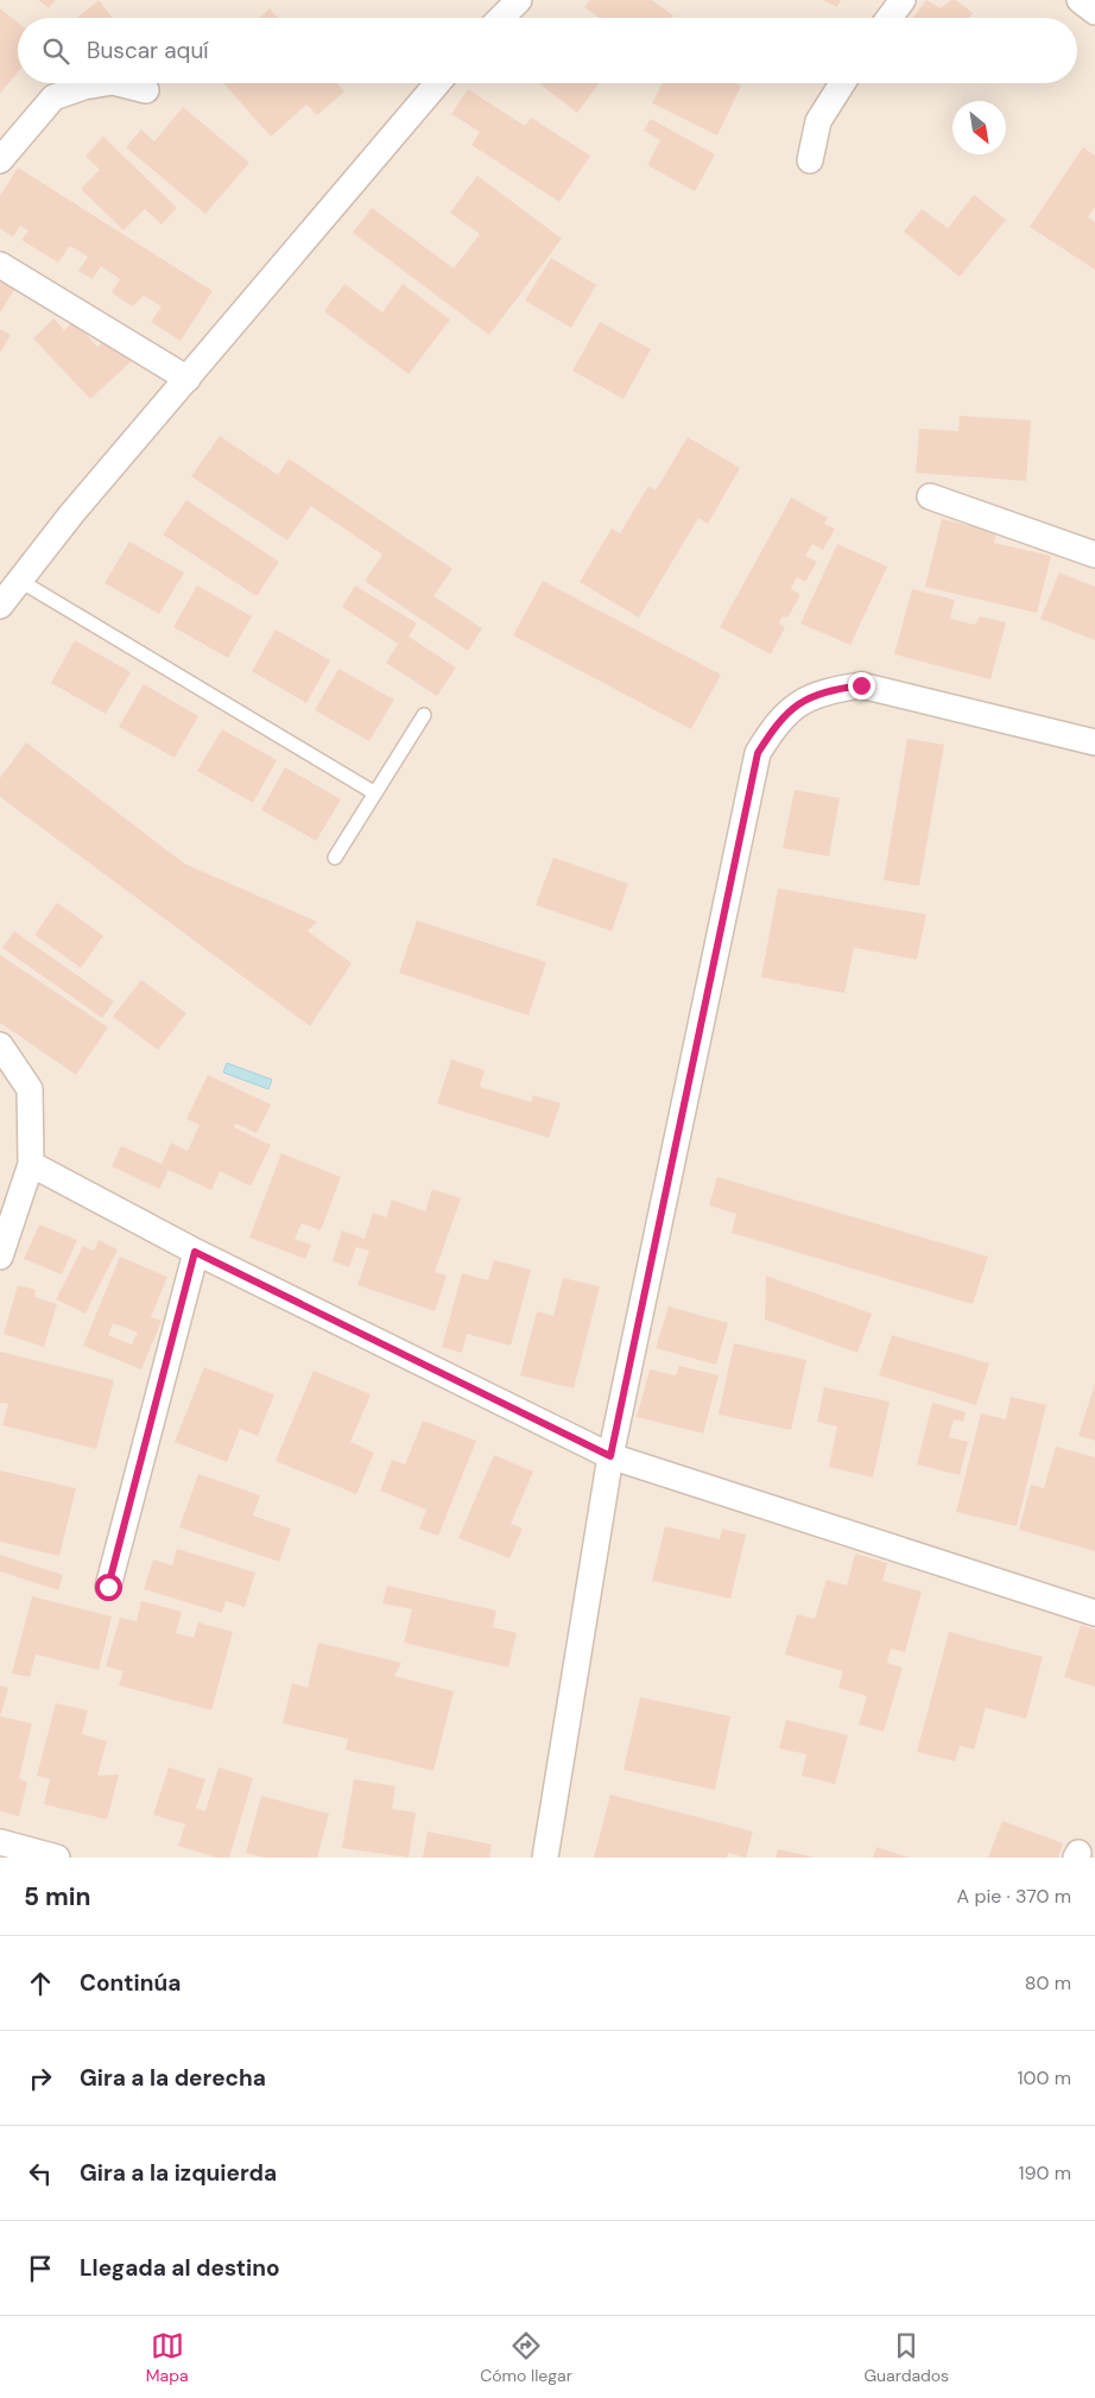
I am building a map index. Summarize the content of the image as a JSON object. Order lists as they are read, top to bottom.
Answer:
{
  "north": "bottom right",
  "page": {
    "search": "Buscar aquí",
    "heading": ["5 min", "A pie · 370 m"],
    "list": [
      ["Continúa", "80 m"],
      ["Gira a la derecha", "100 m"],
      ["Gira a la izquierda", "190 m"],
      "Llegada al destino"
    ],
    "nav": ["Mapa", "Cómo llegar", "Guardados"]
  }
}
